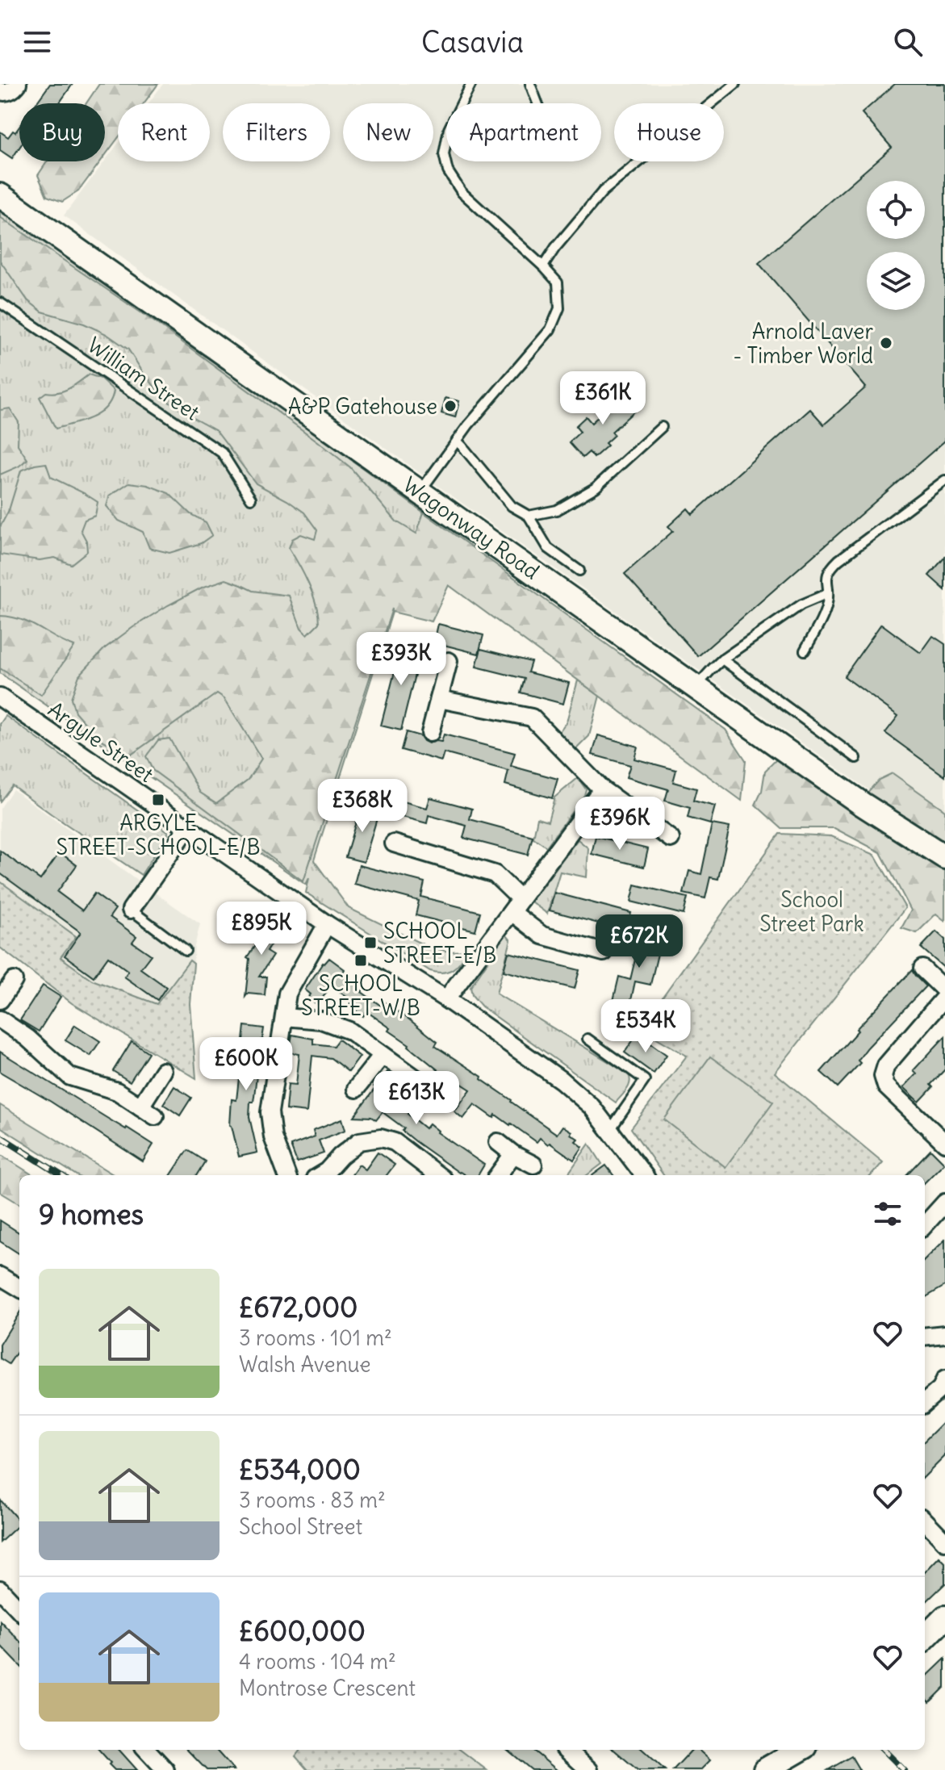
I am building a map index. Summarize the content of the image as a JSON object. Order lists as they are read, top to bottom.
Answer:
{
  "streets": {
    "main road": ["Wagonway Road"],
    "street": ["Argyle Street"],
    "lane": ["William Street"]
  },
  "parks": ["School Street Park"],
  "places": {
    "other": ["Arnold Laver - Timber World", "A&P Gatehouse"],
    "transit": ["ARGYLE STREET-SCHOOL-E/B", "SCHOOL STREET-E/B", "SCHOOL STREET-W/B"]
  },
  "page": {
    "header": "Casavia",
    "chip": [
      "Buy",
      "Rent",
      "Filters",
      "New",
      "Apartment",
      "House"
    ],
    "price": [
      "£361K",
      "£393K",
      "£368K",
      "£396K",
      "£895K",
      "£672K",
      "£534K",
      "£600K",
      "£613K"
    ],
    "heading": "9 homes",
    "list": [
      {
        "name": "£672,000",
        "note": "3 rooms · 101 m² · Walsh Avenue"
      },
      {
        "name": "£534,000",
        "note": "3 rooms · 83 m² · School Street"
      },
      {
        "name": "£600,000",
        "note": "4 rooms · 104 m² · Montrose Crescent"
      }
    ]
  }
}
